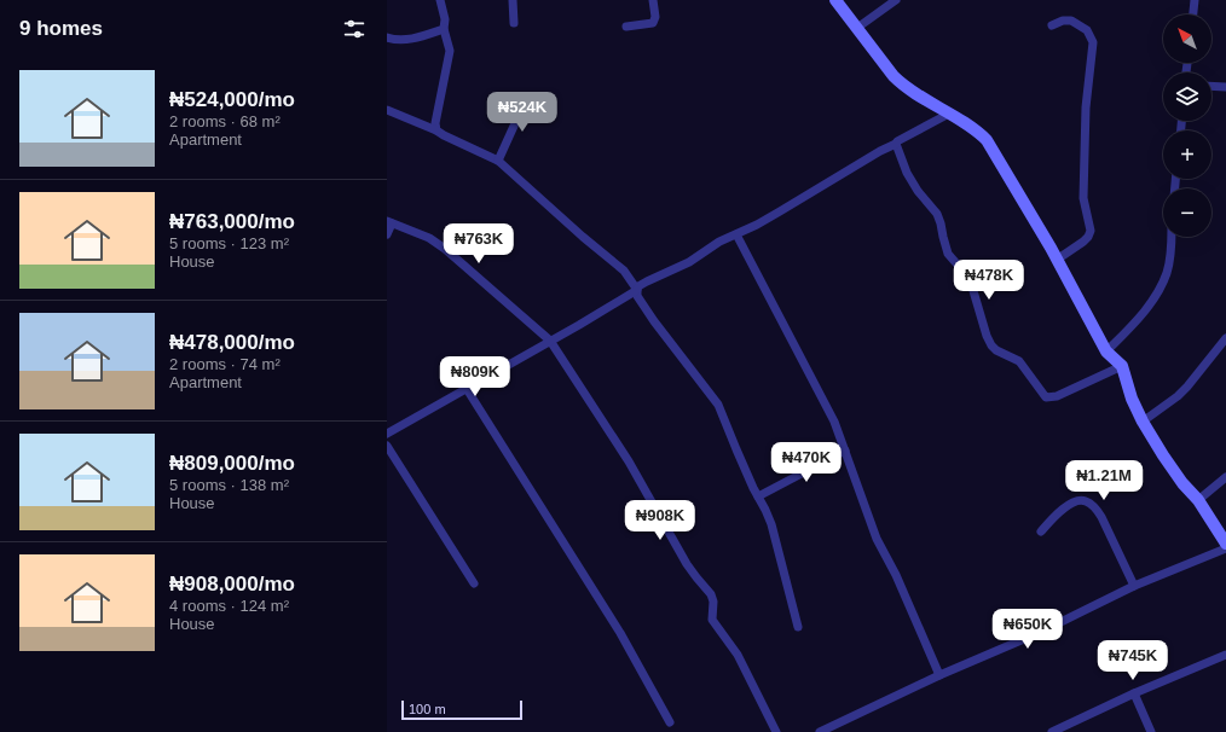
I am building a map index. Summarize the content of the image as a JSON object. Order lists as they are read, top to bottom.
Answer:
{
  "scale_bar": "100 m",
  "north": "top left",
  "page": {
    "heading": "9 homes",
    "map_buttons": ["+", "−"],
    "list": [
      {
        "name": "₦524,000/mo",
        "note": "2 rooms · 68 m² · Apartment"
      },
      {
        "name": "₦763,000/mo",
        "note": "5 rooms · 123 m² · House"
      },
      {
        "name": "₦478,000/mo",
        "note": "2 rooms · 74 m² · Apartment"
      },
      {
        "name": "₦809,000/mo",
        "note": "5 rooms · 138 m² · House"
      },
      {
        "name": "₦908,000/mo",
        "note": "4 rooms · 124 m² · House"
      }
    ],
    "price": [
      "₦524K",
      "₦763K",
      "₦478K",
      "₦809K",
      "₦470K",
      "₦1.21M",
      "₦908K",
      "₦650K",
      "₦745K"
    ],
    "scale": "100 m"
  }
}
